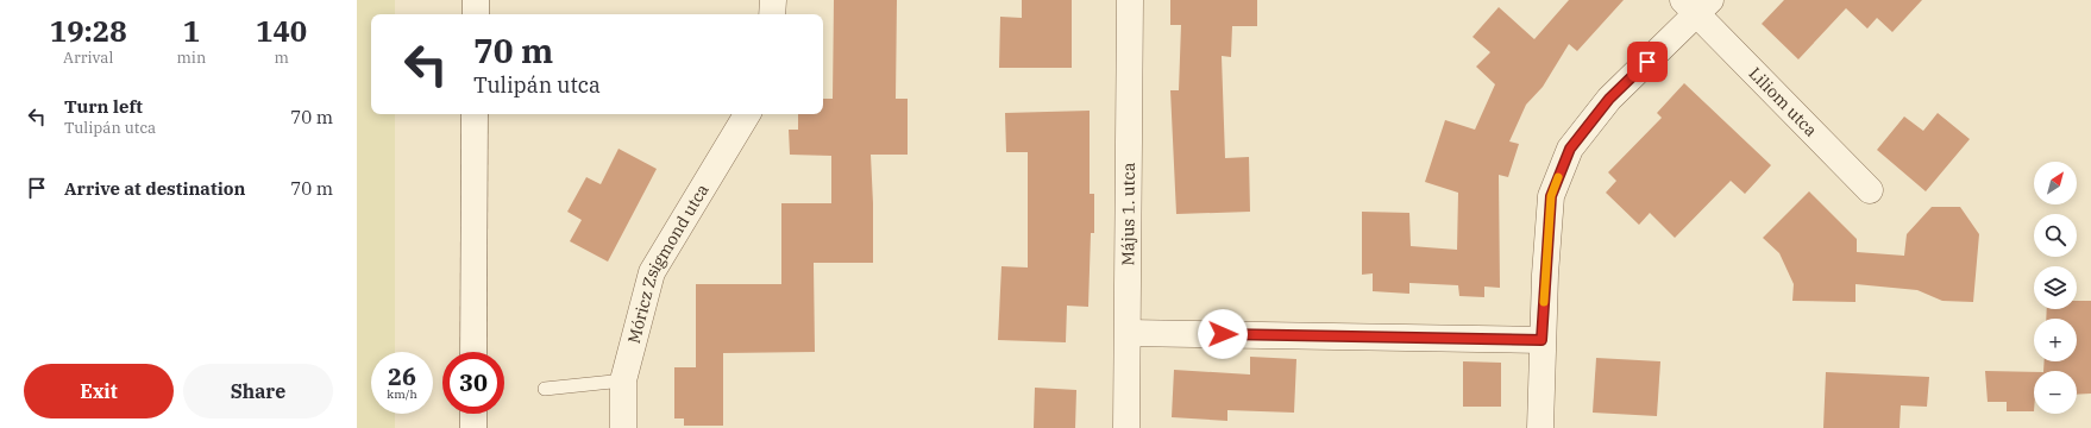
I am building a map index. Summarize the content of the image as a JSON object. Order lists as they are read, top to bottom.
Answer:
{
  "streets": {
    "street": ["Liliom utca", "Május 1. utca", "Móricz Zsigmond utca"]
  },
  "north": "top right",
  "page": {
    "eta": [
      "19:28",
      "Arrival",
      "1",
      "min",
      "140",
      "m"
    ],
    "turn": ["70 m", "Tulipán utca"],
    "list": [
      {
        "name": "Turn left",
        "note": "Tulipán utca",
        "value": "70 m"
      },
      {
        "name": "Arrive at destination",
        "value": "70 m"
      }
    ],
    "map_buttons": ["+", "−"],
    "speed": "26 km/h",
    "limit": "30",
    "buttons": ["Exit", "Share"]
  }
}
